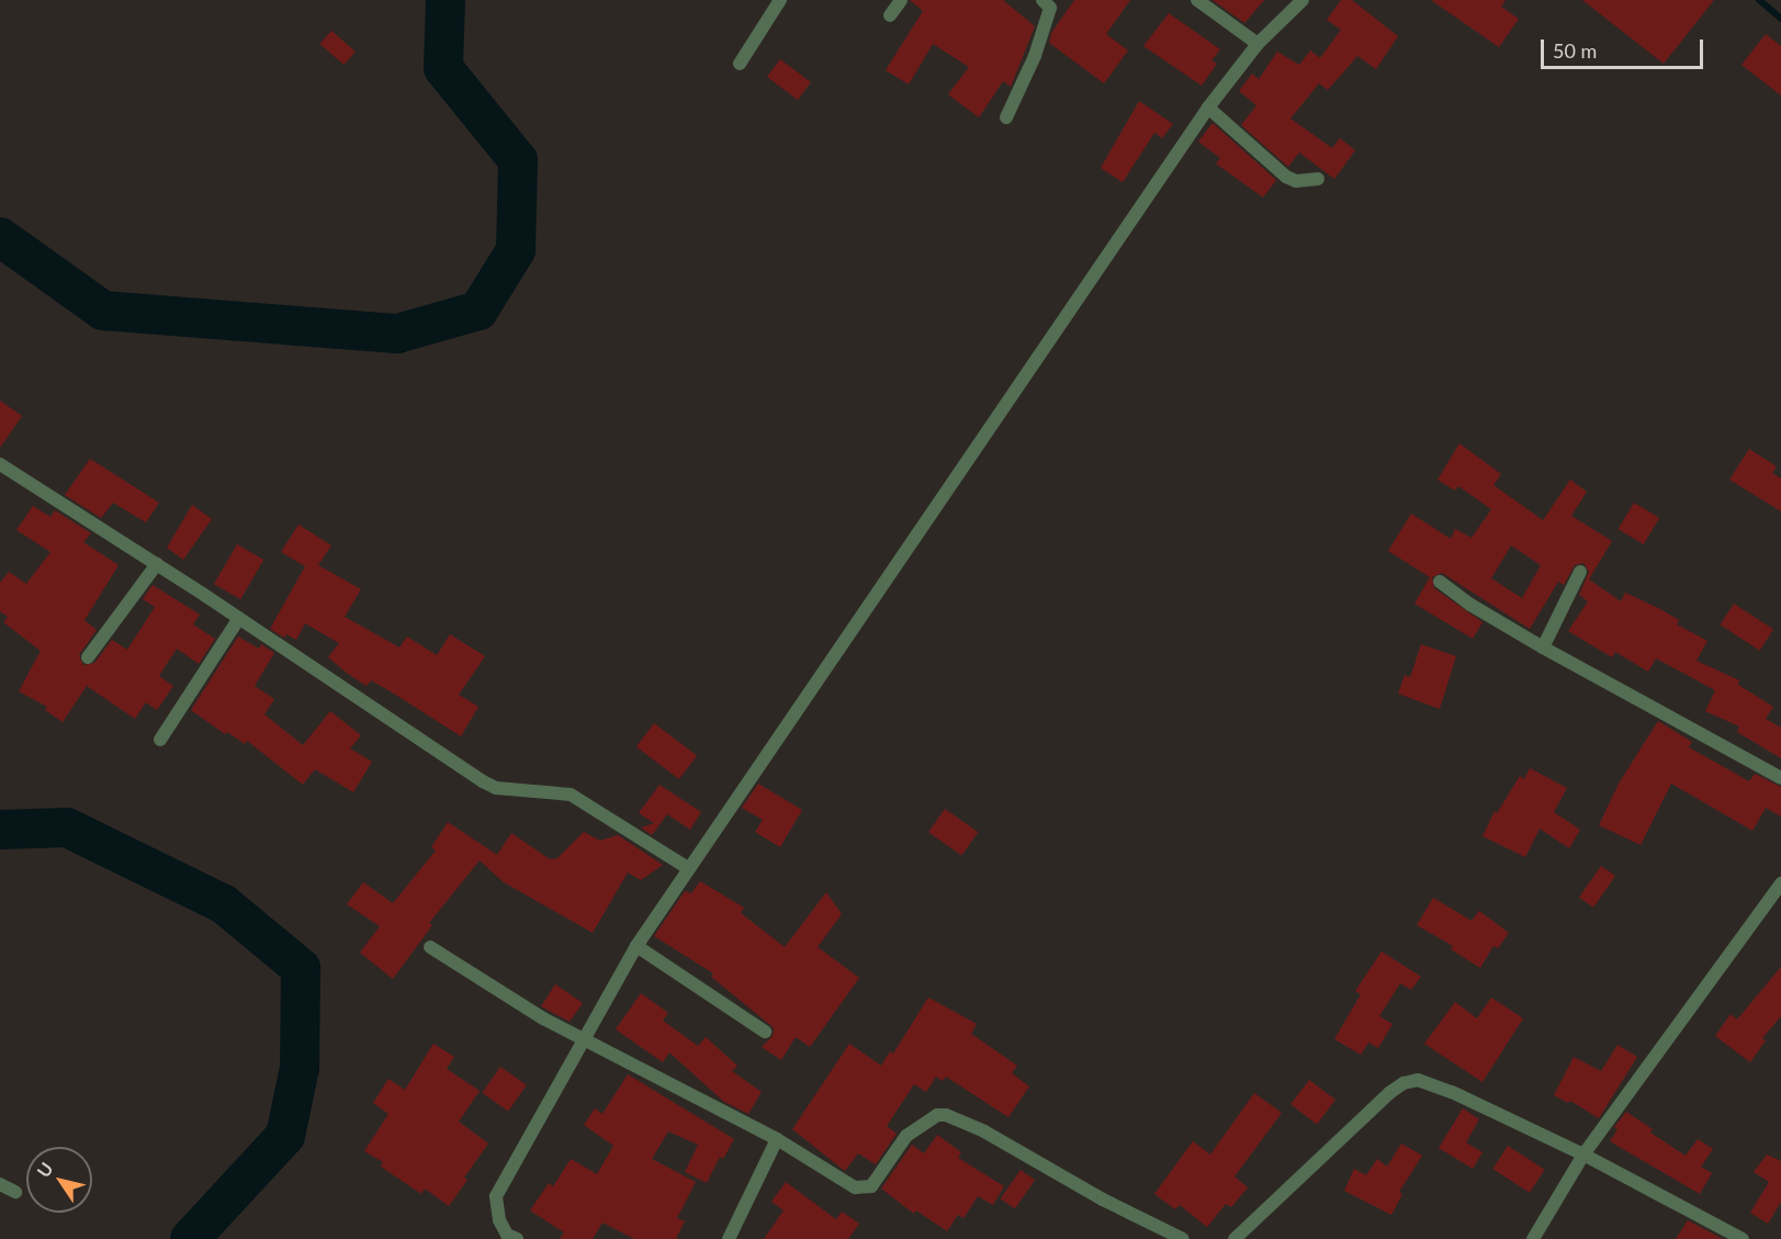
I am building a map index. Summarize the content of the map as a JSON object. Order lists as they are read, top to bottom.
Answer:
{
  "scale_bar": "50 m",
  "north": "top left"
}
